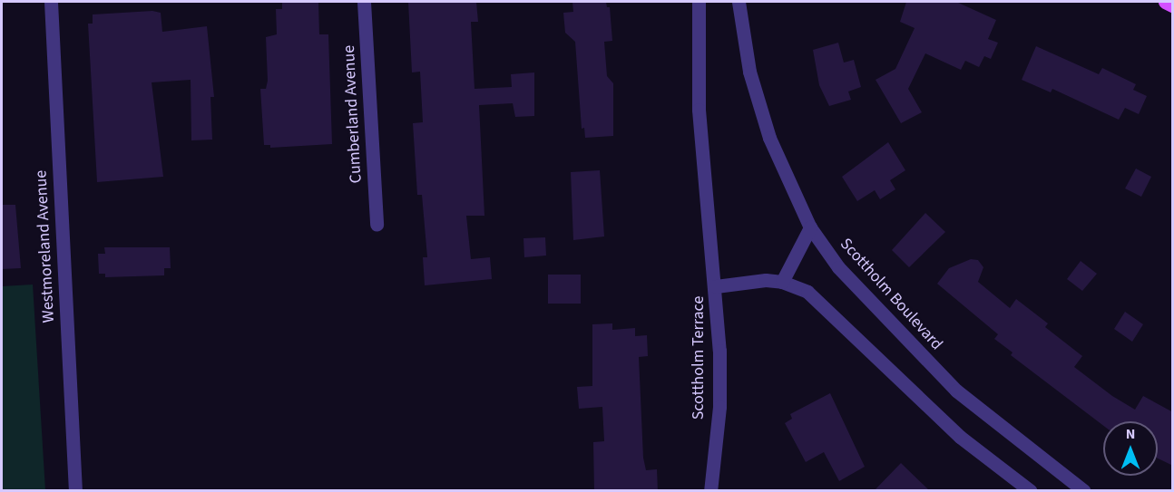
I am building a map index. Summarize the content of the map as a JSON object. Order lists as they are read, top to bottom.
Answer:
{
  "streets": {
    "street": [
      "Cumberland Avenue",
      "Westmoreland Avenue",
      "Scottholm Boulevard",
      "Scottholm Terrace"
    ]
  },
  "north": "top"
}
